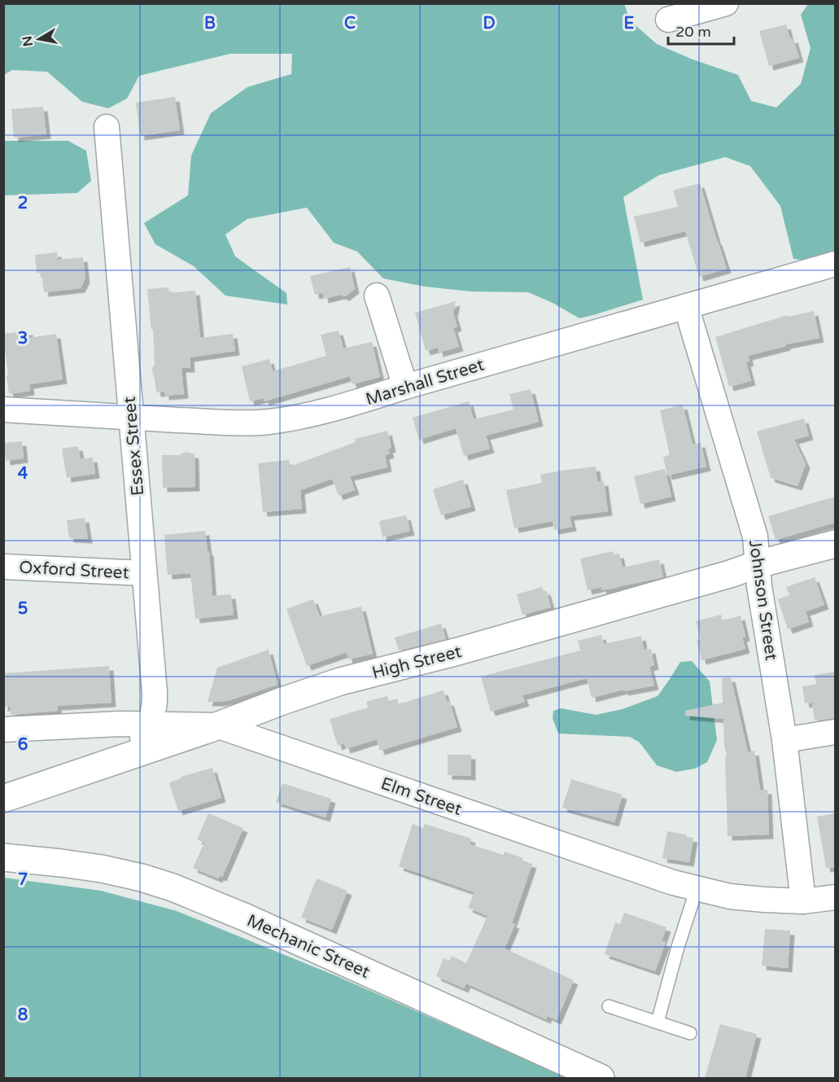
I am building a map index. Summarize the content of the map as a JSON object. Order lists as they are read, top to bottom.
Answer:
{
  "streets": {
    "main road": ["High Street", "Mechanic Street"],
    "street": [
      "Marshall Street",
      "Essex Street",
      "Oxford Street",
      "Johnson Street",
      "Elm Street"
    ]
  },
  "crossings": [
    ["Marshall Street", "Essex Street"],
    ["Marshall Street", "Johnson Street"],
    ["Essex Street", "Oxford Street"],
    ["Essex Street", "High Street"],
    ["Essex Street", "Elm Street"],
    ["Johnson Street", "High Street"],
    ["Johnson Street", "Elm Street"],
    ["High Street", "Elm Street"]
  ],
  "scale_bar": "20 m",
  "north": "left",
  "grid": {
    "columns": [
      "B",
      "C",
      "D",
      "E"
    ],
    "rows": [
      "2",
      "3",
      "4",
      "5",
      "6",
      "7",
      "8"
    ]
  }
}
